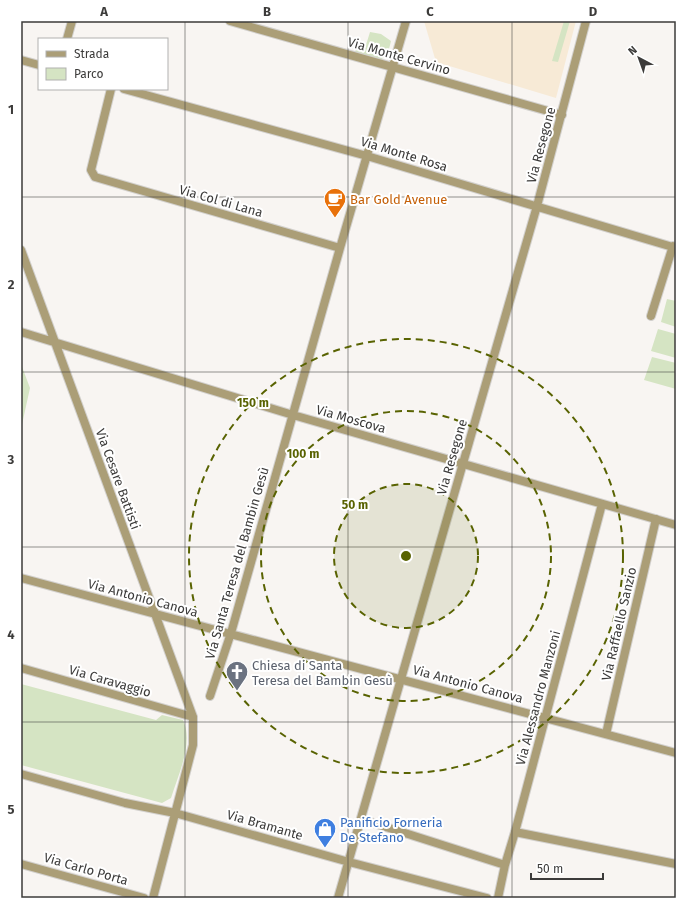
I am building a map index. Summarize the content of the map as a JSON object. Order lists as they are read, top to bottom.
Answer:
{
  "streets": {
    "street": [
      "Via Monte Cervino",
      "Via Resegone",
      "Via Monte Rosa",
      "Via Col di Lana",
      "Via Moscova",
      "Via Cesare Battisti",
      "Via Santa Teresa del Bambin Gesù",
      "Via Antonio Canova",
      "Via Raffaello Sanzio",
      "Via Caravaggio",
      "Via Alessandro Manzoni",
      "Via Bramante",
      "Via Carlo Porta"
    ]
  },
  "crossings": [
    ["Via Monte Cervino", "Via Resegone"],
    ["Via Monte Cervino", "Via Santa Teresa del Bambin Gesù"],
    ["Via Resegone", "Via Monte Rosa"],
    ["Via Resegone", "Via Moscova"],
    ["Via Resegone", "Via Antonio Canova"],
    ["Via Resegone", "Via Bramante"],
    ["Via Monte Rosa", "Via Santa Teresa del Bambin Gesù"],
    ["Via Col di Lana", "Via Santa Teresa del Bambin Gesù"],
    ["Via Moscova", "Via Cesare Battisti"],
    ["Via Moscova", "Via Santa Teresa del Bambin Gesù"],
    ["Via Moscova", "Via Raffaello Sanzio"],
    ["Via Moscova", "Via Alessandro Manzoni"],
    ["Via Cesare Battisti", "Via Antonio Canova"],
    ["Via Cesare Battisti", "Via Caravaggio"],
    ["Via Santa Teresa del Bambin Gesù", "Via Antonio Canova"],
    ["Via Antonio Canova", "Via Raffaello Sanzio"],
    ["Via Antonio Canova", "Via Alessandro Manzoni"]
  ],
  "places": {
    "cafe": ["Bar Gold Avenue"],
    "church": ["Chiesa di Santa Teresa del Bambin Gesù"],
    "shop": ["Panificio Forneria De Stefano"]
  },
  "legend": ["Strada", "Parco"],
  "scale_bar": "50 m",
  "north": "top left",
  "grid": {
    "columns": [
      "A",
      "B",
      "C",
      "D"
    ],
    "rows": [
      "1",
      "2",
      "3",
      "4",
      "5"
    ]
  },
  "rings": ["150 m", "100 m", "50 m"]
}
